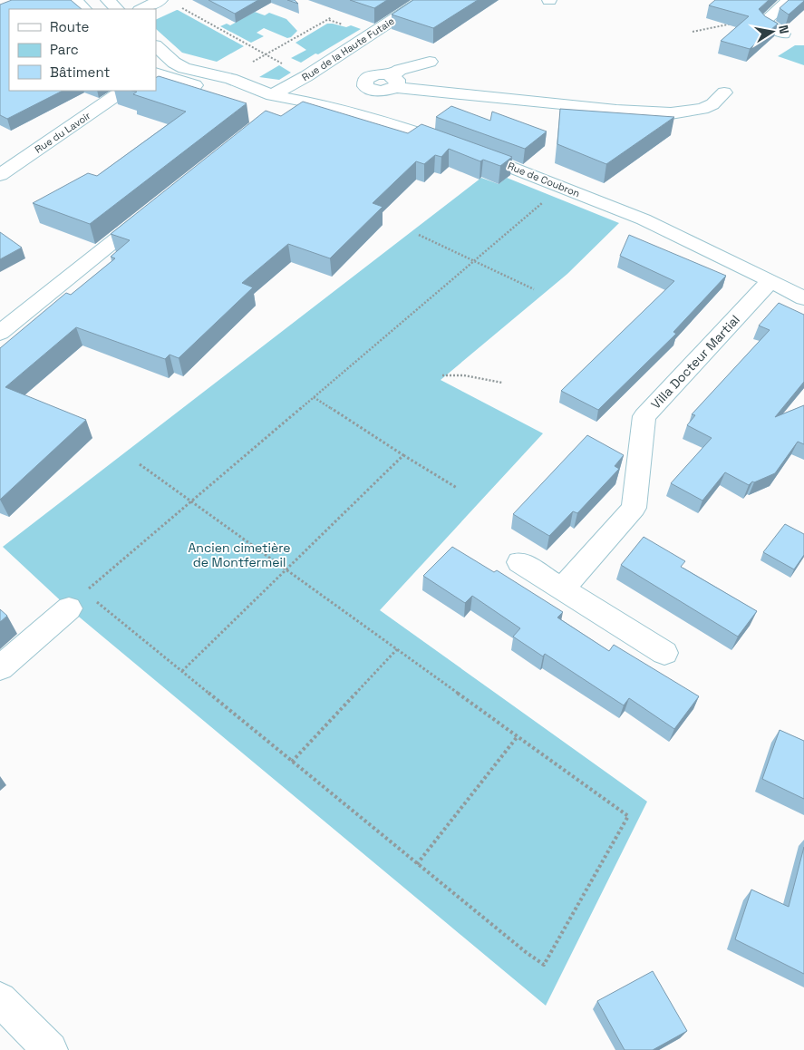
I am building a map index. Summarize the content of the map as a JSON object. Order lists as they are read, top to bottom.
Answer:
{
  "streets": {
    "street": [
      "Rue de la Haute Futaie",
      "Rue du Lavoir",
      "Rue de Coubron",
      "Villa Docteur Martial"
    ]
  },
  "crossings": [
    ["Rue de la Haute Futaie", "Rue de Coubron"],
    ["Rue de Coubron", "Villa Docteur Martial"]
  ],
  "parks": ["Ancien cimetière de Montfermeil"],
  "legend": ["Route", "Parc", "Bâtiment"],
  "north": "right"
}
